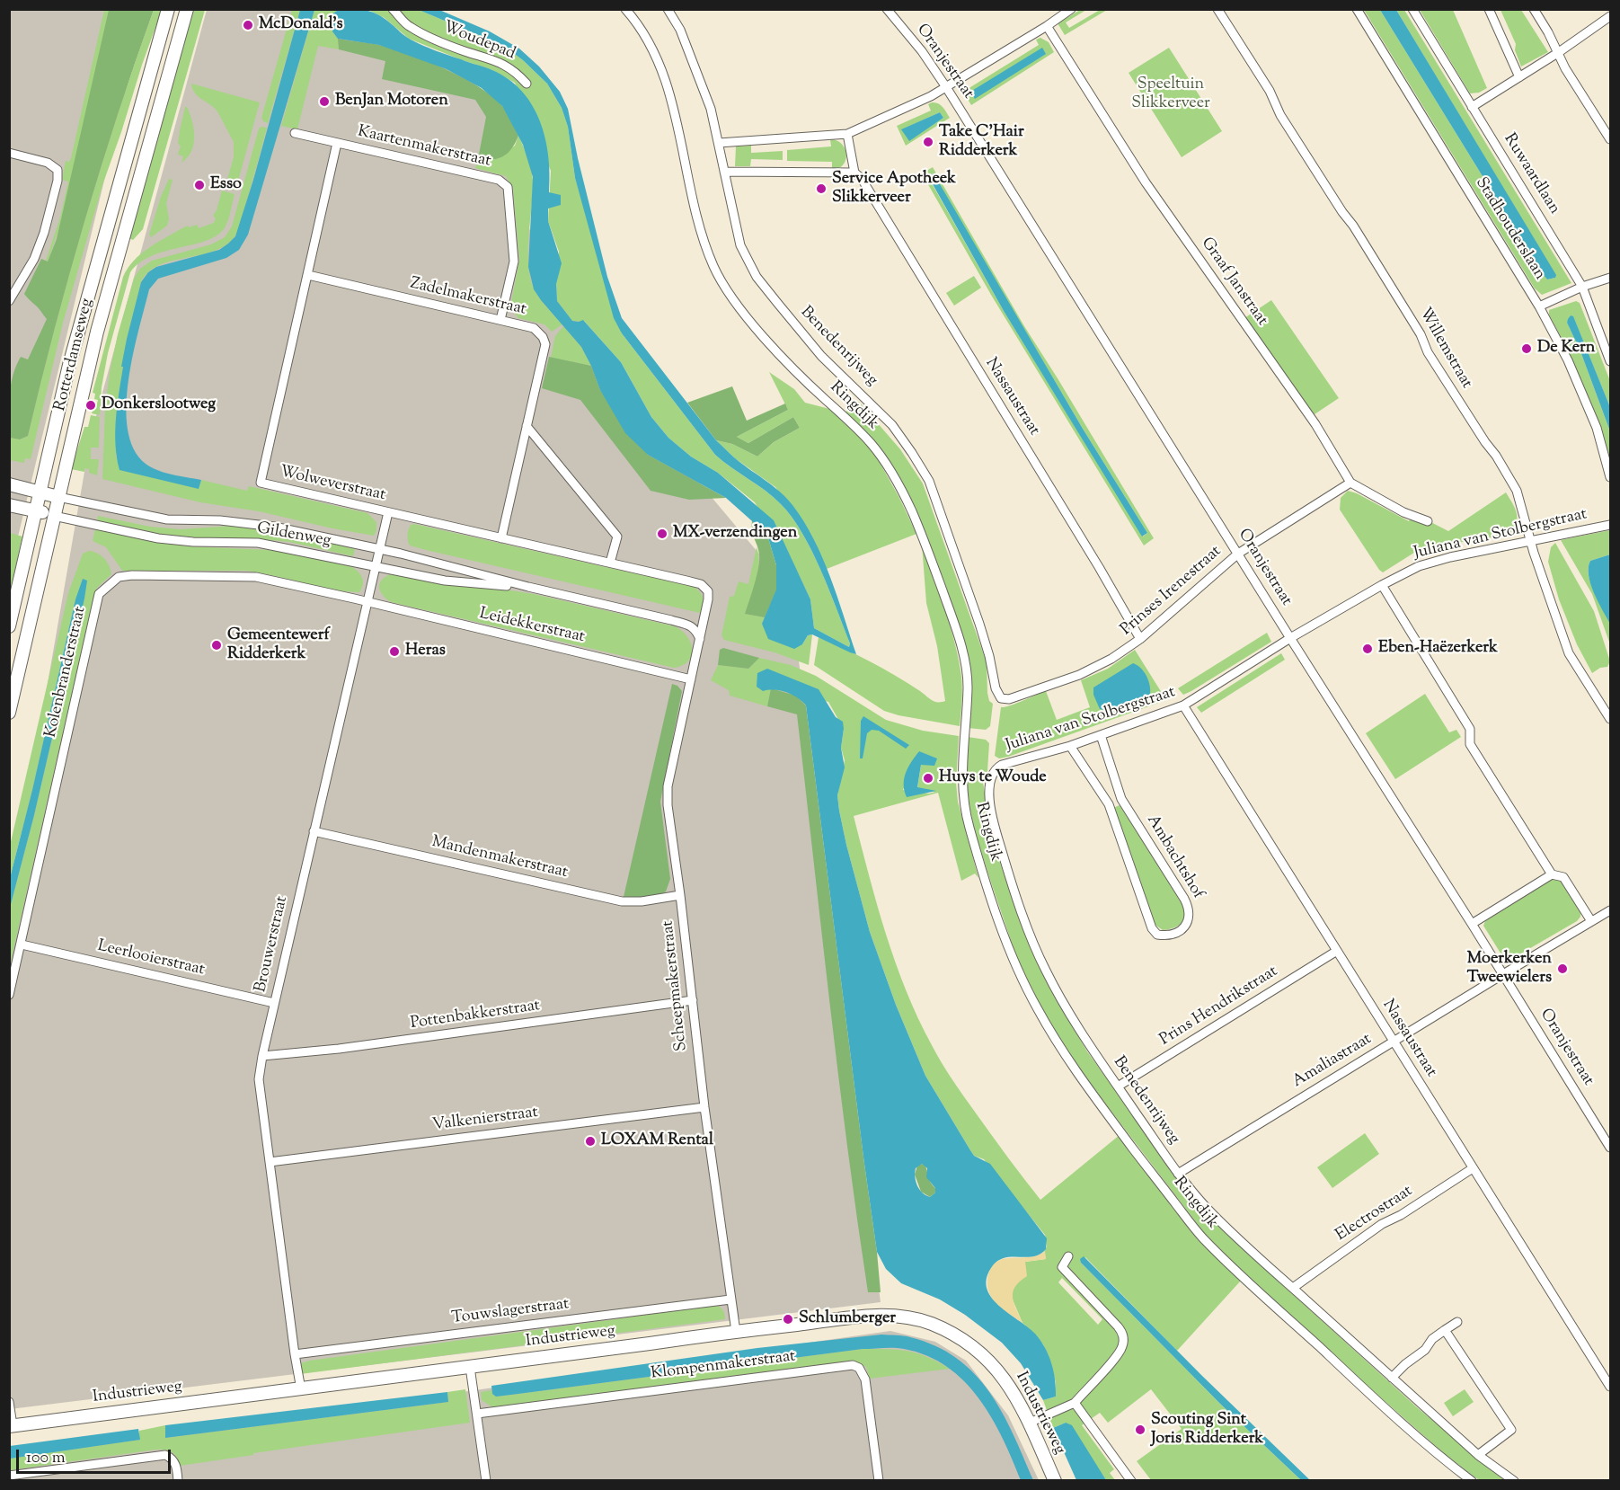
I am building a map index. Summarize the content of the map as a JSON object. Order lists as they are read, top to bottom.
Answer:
{
  "streets": {
    "main road": ["Rotterdamseweg", "Industrieweg"],
    "street": [
      "Woudepad",
      "Oranjestraat",
      "Kaartenmakerstraat",
      "Ruwaardlaan",
      "Stadhouderslaan",
      "Graaf Janstraat",
      "Zadelmakerstraat",
      "Benedenrijweg",
      "Willemstraat",
      "Nassaustraat",
      "Ringdijk",
      "Wolweverstraat",
      "Juliana van Stolbergstraat",
      "Gildenweg",
      "Prinses Irenestraat",
      "Leidekkerstraat",
      "Kolenbranderstraat",
      "Ambachtshof",
      "Mandenmakerstraat",
      "Brouwerstraat",
      "Leerlooierstraat",
      "Scheepmakerstraat",
      "Prins Hendrikstraat",
      "Pottenbakkerstraat",
      "Amaliastraat",
      "Valkenierstraat",
      "Electrostraat",
      "Touwslagerstraat",
      "Klompenmakerstraat"
    ]
  },
  "crossings": [
    ["Oranjestraat", "Juliana van Stolbergstraat"],
    ["Oranjestraat", "Prinses Irenestraat"],
    ["Oranjestraat", "Amaliastraat"],
    ["Kaartenmakerstraat", "Zadelmakerstraat"],
    ["Kaartenmakerstraat", "Wolweverstraat"],
    ["Graaf Janstraat", "Prinses Irenestraat"],
    ["Zadelmakerstraat", "Wolweverstraat"],
    ["Benedenrijweg", "Juliana van Stolbergstraat"],
    ["Benedenrijweg", "Prinses Irenestraat"],
    ["Benedenrijweg", "Prins Hendrikstraat"],
    ["Benedenrijweg", "Amaliastraat"],
    ["Benedenrijweg", "Electrostraat"],
    ["Willemstraat", "Juliana van Stolbergstraat"],
    ["Rotterdamseweg", "Gildenweg"],
    ["Nassaustraat", "Juliana van Stolbergstraat"],
    ["Nassaustraat", "Prinses Irenestraat"],
    ["Nassaustraat", "Prins Hendrikstraat"],
    ["Nassaustraat", "Amaliastraat"],
    ["Nassaustraat", "Electrostraat"],
    ["Wolweverstraat", "Gildenweg"],
    ["Wolweverstraat", "Brouwerstraat"],
    ["Wolweverstraat", "Scheepmakerstraat"],
    ["Juliana van Stolbergstraat", "Ambachtshof"],
    ["Gildenweg", "Brouwerstraat"],
    ["Gildenweg", "Scheepmakerstraat"],
    ["Leidekkerstraat", "Kolenbranderstraat"],
    ["Leidekkerstraat", "Brouwerstraat"],
    ["Leidekkerstraat", "Scheepmakerstraat"],
    ["Kolenbranderstraat", "Brouwerstraat"],
    ["Kolenbranderstraat", "Leerlooierstraat"],
    ["Mandenmakerstraat", "Brouwerstraat"],
    ["Mandenmakerstraat", "Scheepmakerstraat"],
    ["Brouwerstraat", "Leerlooierstraat"],
    ["Brouwerstraat", "Pottenbakkerstraat"],
    ["Brouwerstraat", "Valkenierstraat"],
    ["Brouwerstraat", "Touwslagerstraat"],
    ["Brouwerstraat", "Industrieweg"],
    ["Scheepmakerstraat", "Pottenbakkerstraat"],
    ["Scheepmakerstraat", "Valkenierstraat"],
    ["Scheepmakerstraat", "Touwslagerstraat"],
    ["Scheepmakerstraat", "Industrieweg"]
  ],
  "parks": ["Speeltuin Slikkerveer"],
  "places": [
    "McDonald's",
    "BenJan Motoren",
    "Take C'Hair Ridderkerk",
    "Esso",
    "Service Apotheek Slikkerveer",
    "De Kern",
    "Donkerslootweg",
    "MX-verzendingen",
    "Gemeentewerf Ridderkerk",
    "Eben-Haëzerkerk",
    "Heras",
    "Huys te Woude",
    "Moerkerken Tweewielers",
    "LOXAM Rental",
    "Schlumberger",
    "Scouting Sint Joris Ridderkerk"
  ],
  "scale_bar": "100 m"
}
